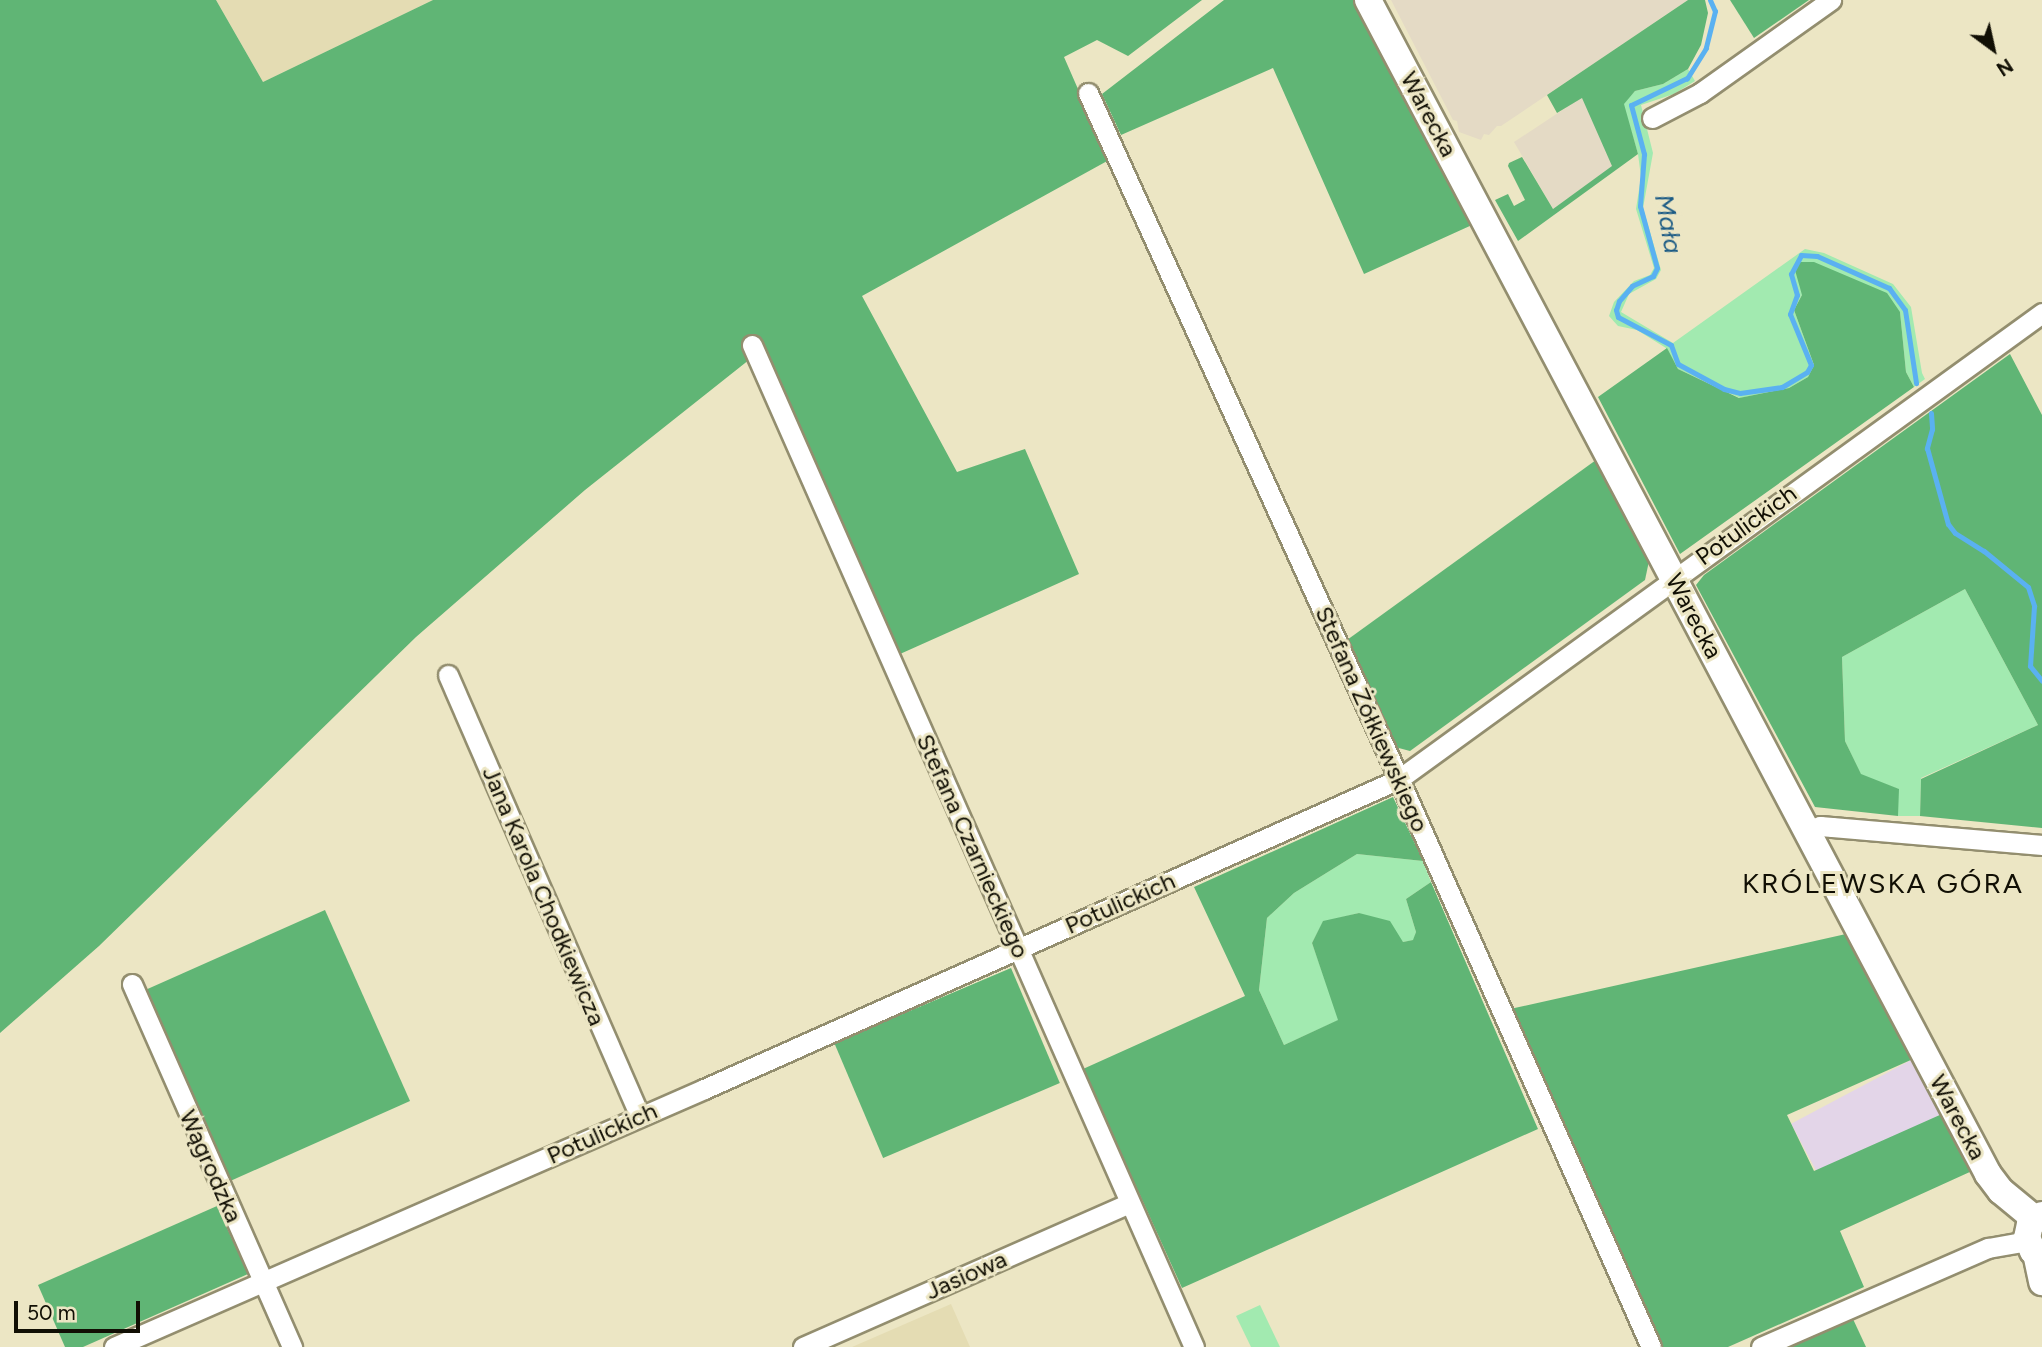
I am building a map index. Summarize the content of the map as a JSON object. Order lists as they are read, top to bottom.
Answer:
{
  "streets": {
    "street": [
      "Warecka",
      "Potulickich",
      "Stefana Żółkiewskiego",
      "Stefana Czarnieckiego",
      "Jana Karola Chodkiewicza",
      "Wągrodzka",
      "Jasiowa"
    ]
  },
  "crossings": [
    ["Warecka", "Potulickich"],
    ["Potulickich", "Stefana Żółkiewskiego"],
    ["Potulickich", "Stefana Czarnieckiego"],
    ["Potulickich", "Jana Karola Chodkiewicza"],
    ["Potulickich", "Wągrodzka"],
    ["Stefana Czarnieckiego", "Jasiowa"]
  ],
  "districts": ["KRÓLEWSKA GÓRA"],
  "water": ["Mała"],
  "scale_bar": "50 m",
  "north": "bottom right"
}
